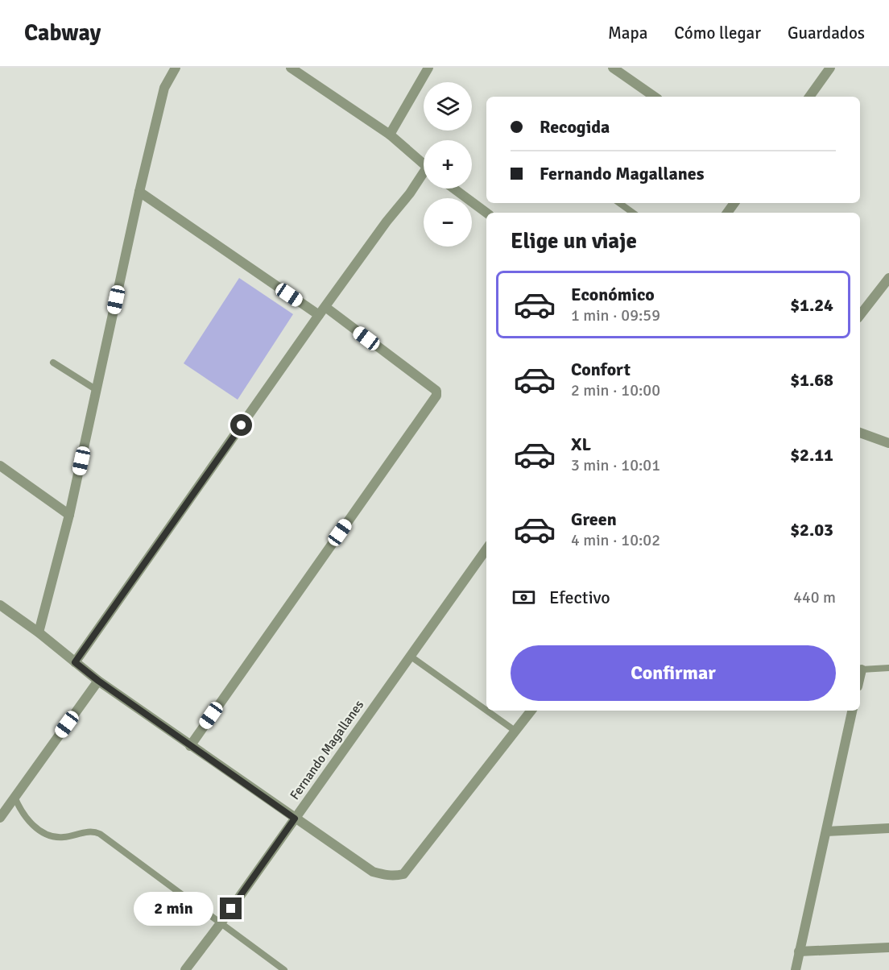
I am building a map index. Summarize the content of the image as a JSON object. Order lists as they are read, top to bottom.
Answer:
{
  "streets": {
    "street": ["Fernando Magallanes"]
  },
  "page": {
    "header": "Cabway",
    "nav": ["Mapa", "Cómo llegar", "Guardados"],
    "map_buttons": ["+", "−"],
    "banner": ["Recogida", "Fernando Magallanes"],
    "heading": "Elige un viaje",
    "list": [
      {
        "name": "Económico",
        "note": "1 min · 09:59",
        "value": "$1.24"
      },
      {
        "name": "Confort",
        "note": "2 min · 10:00",
        "value": "$1.68"
      },
      {
        "name": "XL",
        "note": "3 min · 10:01",
        "value": "$2.11"
      },
      {
        "name": "Green",
        "note": "4 min · 10:02",
        "value": "$2.03"
      }
    ],
    "pay": ["Efectivo", "440 m"],
    "buttons": "Confirmar",
    "bubble": "2 min"
  }
}
